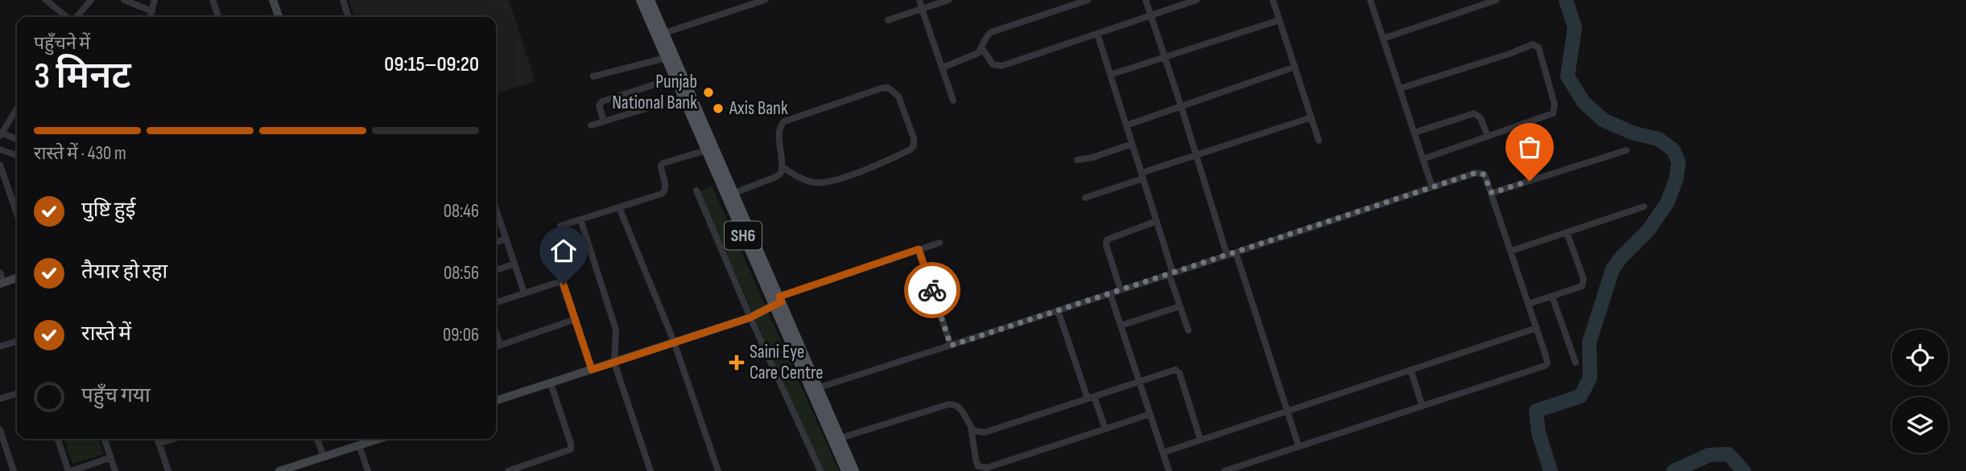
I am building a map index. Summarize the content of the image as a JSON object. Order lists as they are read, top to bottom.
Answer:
{
  "streets": {
    "main road": ["SH6"]
  },
  "places": {
    "other": ["Punjab National Bank", "Axis Bank"],
    "health": ["Saini Eye Care Centre"]
  },
  "page": {
    "heading": ["3 मिनट", "पहुँचने में", "09:15–09:20"],
    "bar": "रास्ते में · 430 m",
    "list": [
      ["पुष्टि हुई", "08:46"],
      ["तैयार हो रहा", "08:56"],
      ["रास्ते में", "09:06"],
      "पहुँच गया"
    ]
  }
}
